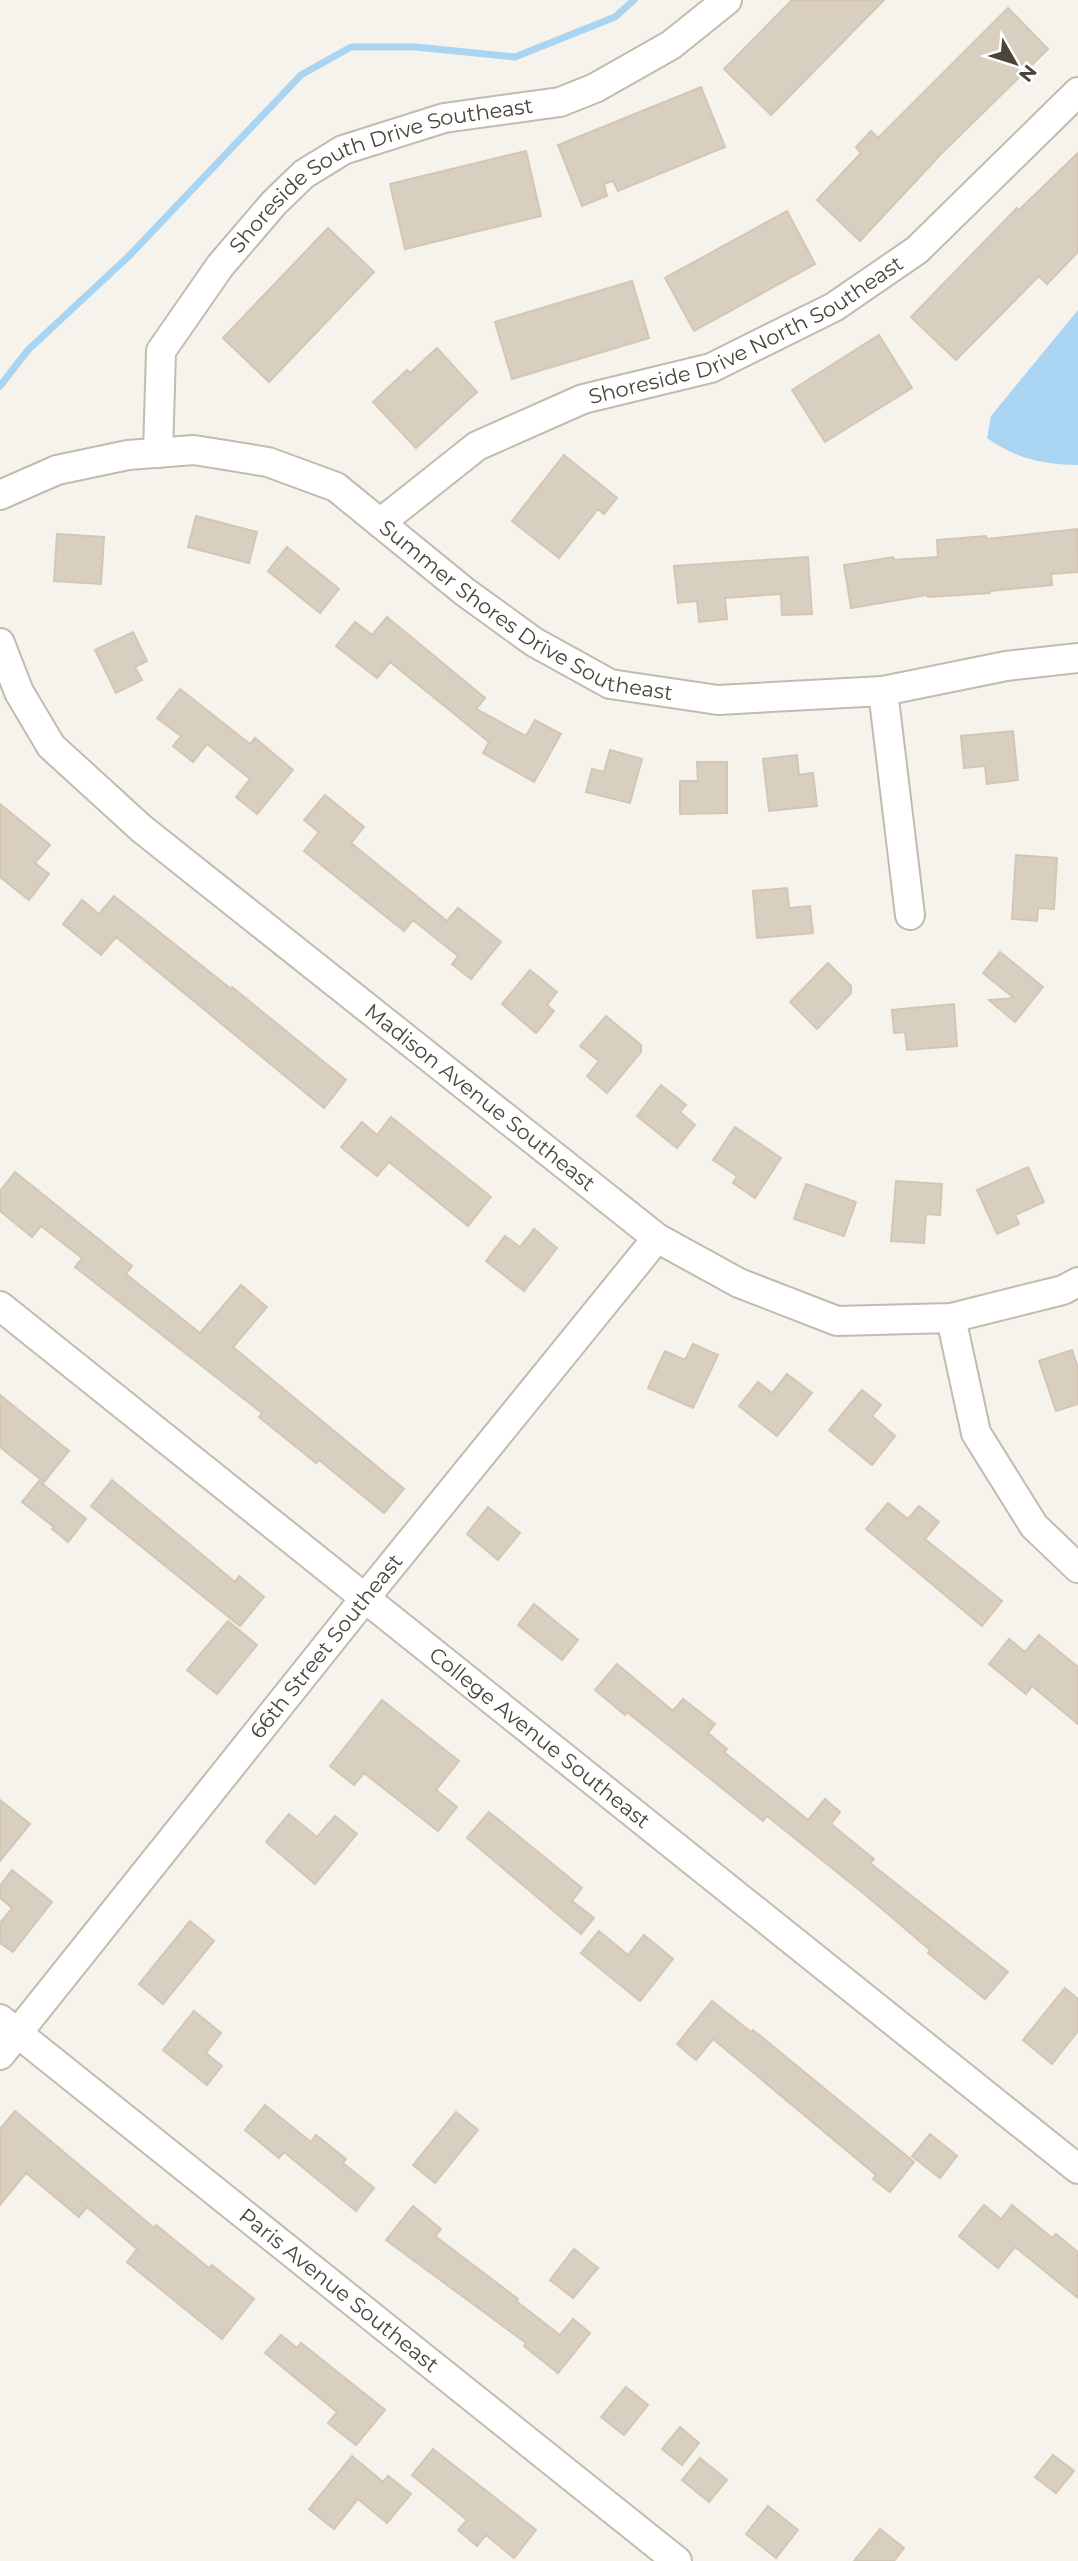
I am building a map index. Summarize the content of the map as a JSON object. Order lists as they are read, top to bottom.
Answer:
{
  "streets": {
    "street": [
      "Shoreside South Drive Southeast",
      "Shoreside Drive North Southeast",
      "Summer Shores Drive Southeast",
      "Madison Avenue Southeast",
      "66th Street Southeast",
      "College Avenue Southeast",
      "Paris Avenue Southeast"
    ]
  },
  "crossings": [
    ["Shoreside South Drive Southeast", "Summer Shores Drive Southeast"],
    ["Shoreside Drive North Southeast", "Summer Shores Drive Southeast"],
    ["Madison Avenue Southeast", "66th Street Southeast"],
    ["66th Street Southeast", "College Avenue Southeast"],
    ["66th Street Southeast", "Paris Avenue Southeast"]
  ],
  "north": "bottom right"
}
